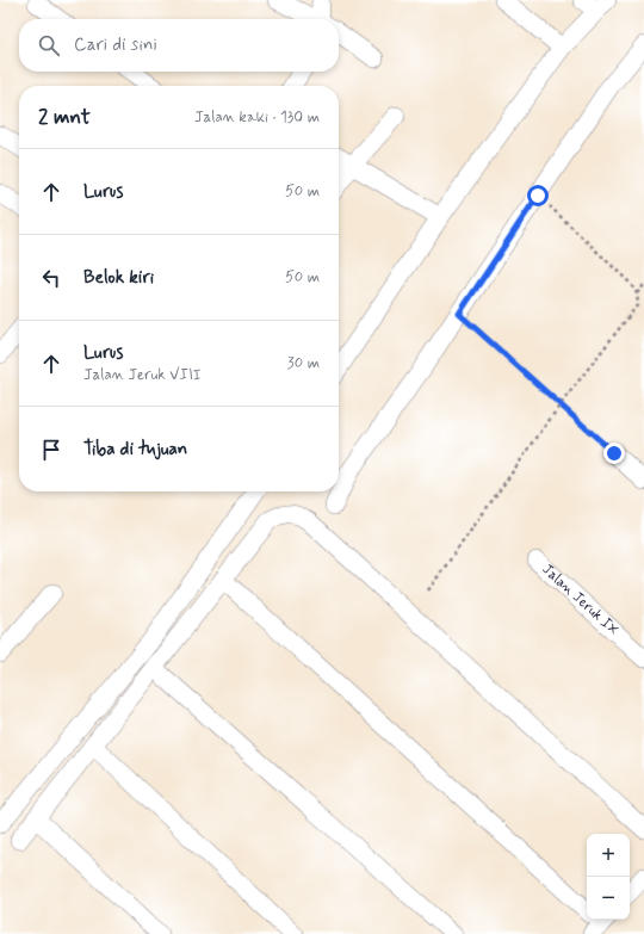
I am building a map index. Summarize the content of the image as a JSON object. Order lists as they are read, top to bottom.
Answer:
{
  "streets": {
    "street": ["Jalan Jeruk IX"]
  },
  "page": {
    "search": "Cari di sini",
    "heading": ["2 mnt", "Jalan kaki · 130 m"],
    "list": [
      ["Lurus", "50 m"],
      ["Belok kiri", "50 m"],
      ["Lurus", "Jalan Jeruk VIII", "30 m"],
      "Tiba di tujuan"
    ],
    "map_buttons": ["+", "−"]
  }
}
